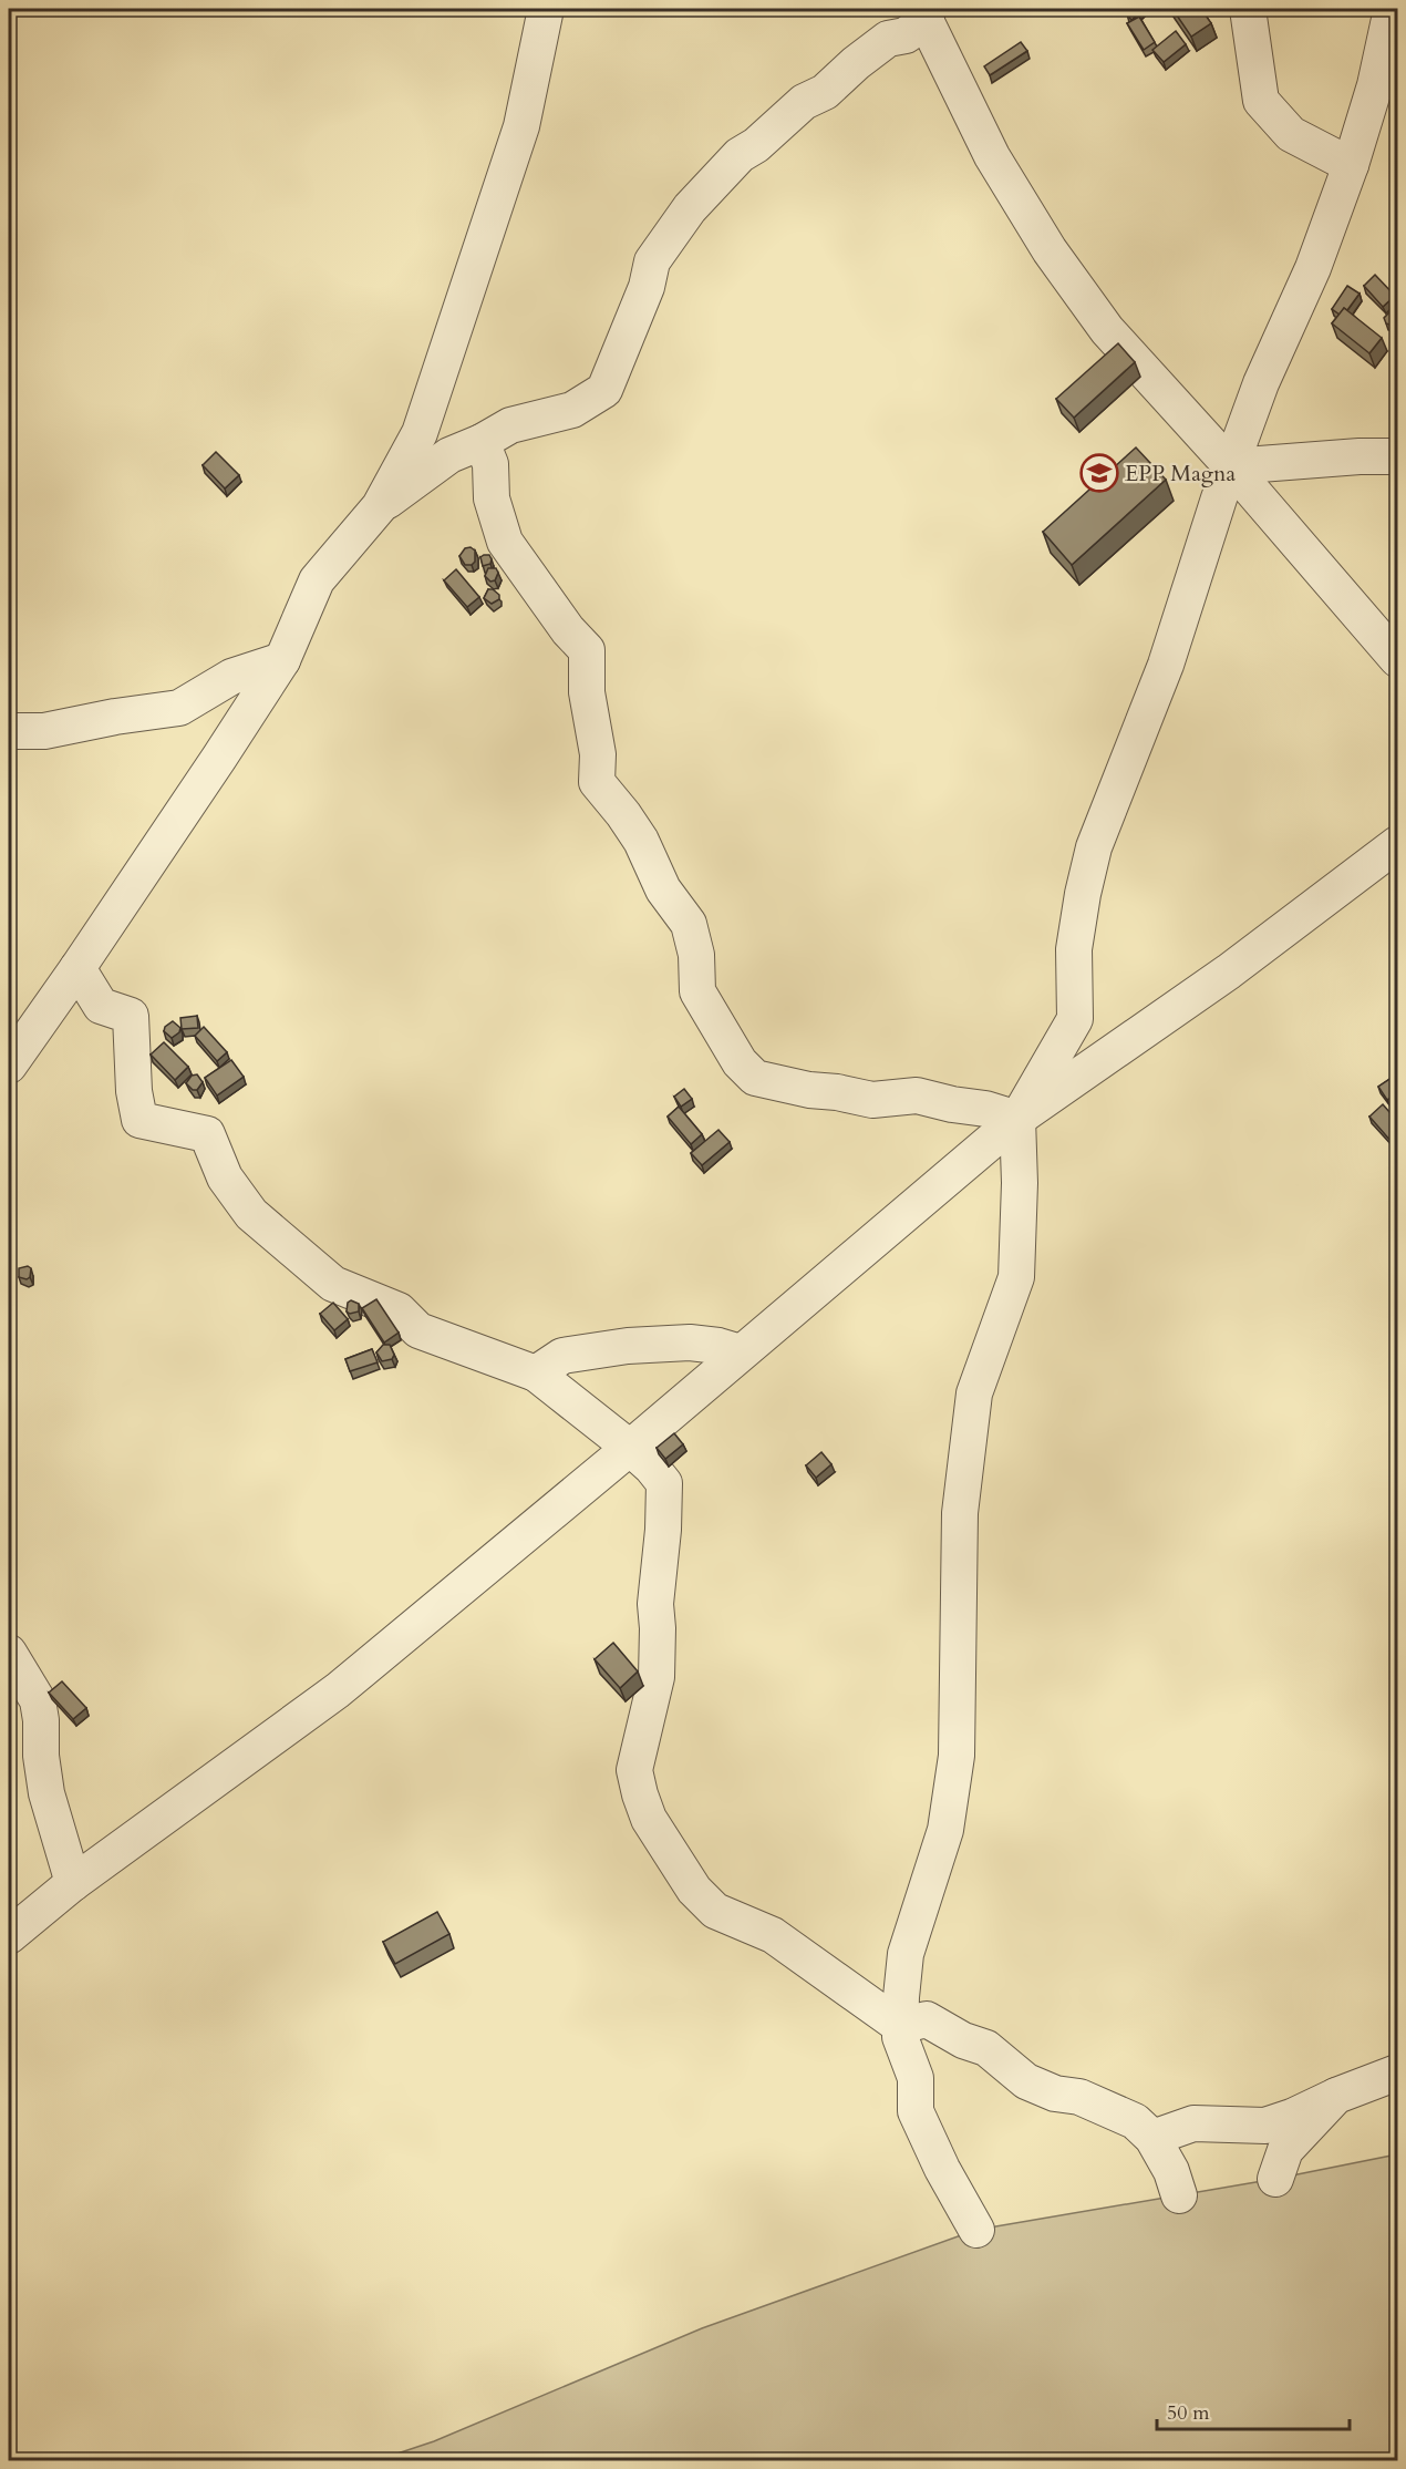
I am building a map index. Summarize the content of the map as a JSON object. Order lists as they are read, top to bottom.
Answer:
{
  "places": {
    "school or university": ["EPP Magna"]
  },
  "scale_bar": "50 m"
}
